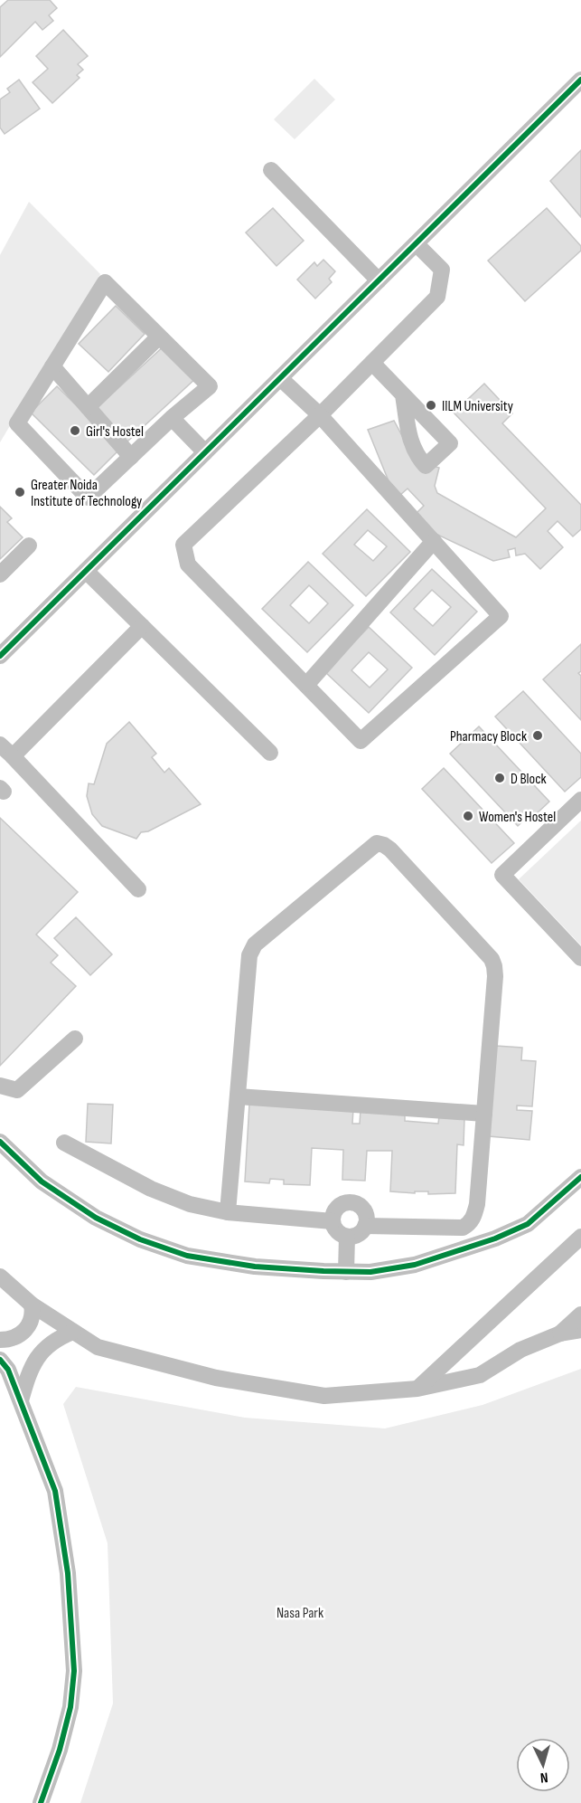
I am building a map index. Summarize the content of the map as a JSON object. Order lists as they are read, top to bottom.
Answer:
{
  "parks": ["Nasa Park"],
  "places": [
    "IILM University",
    "Girl's Hostel",
    "Greater Noida Institute of Technology",
    "Pharmacy Block",
    "D Block",
    "Women's Hostel"
  ],
  "north": "bottom"
}
